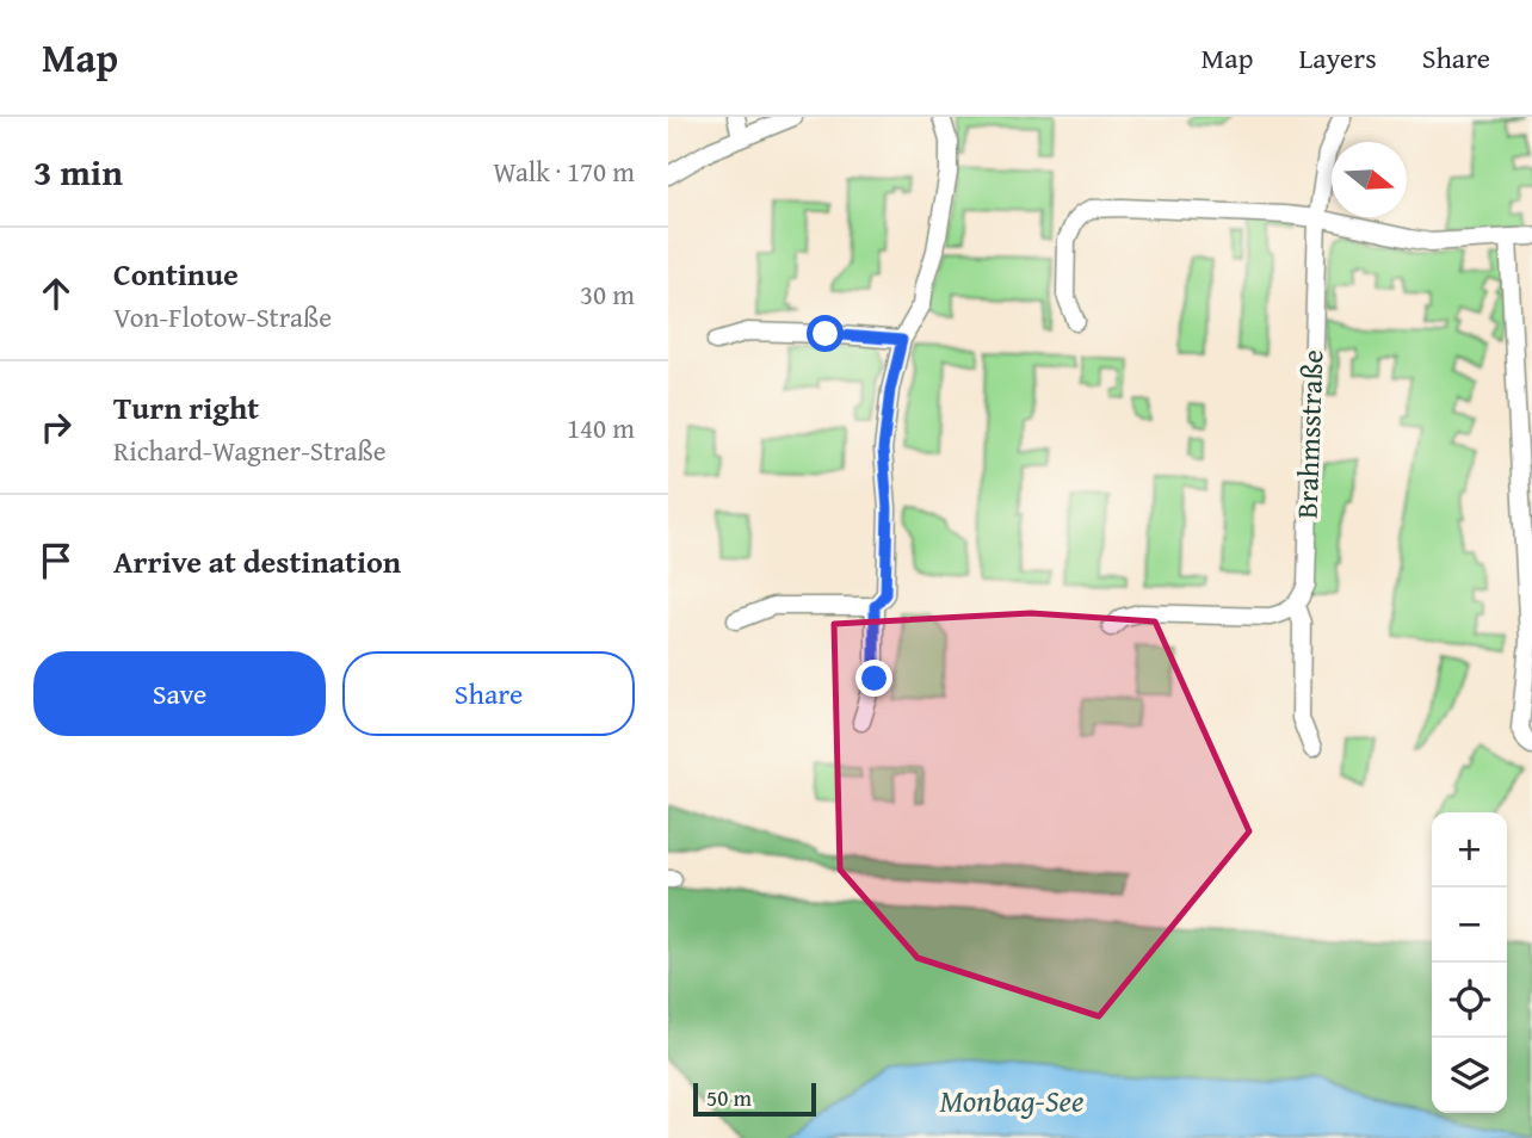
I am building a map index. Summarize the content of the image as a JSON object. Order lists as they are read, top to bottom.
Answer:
{
  "streets": {
    "street": ["Brahmsstraße"]
  },
  "water": ["Monbag-See"],
  "scale_bar": "50 m",
  "north": "right",
  "page": {
    "header": "Map",
    "nav": ["Map", "Layers", "Share"],
    "heading": ["3 min", "Walk · 170 m"],
    "list": [
      ["Continue", "Von-Flotow-Straße", "30 m"],
      ["Turn right", "Richard-Wagner-Straße", "140 m"],
      "Arrive at destination"
    ],
    "buttons": ["Save", "Share"],
    "map_buttons": ["+", "−"],
    "scale": "50 m"
  }
}
